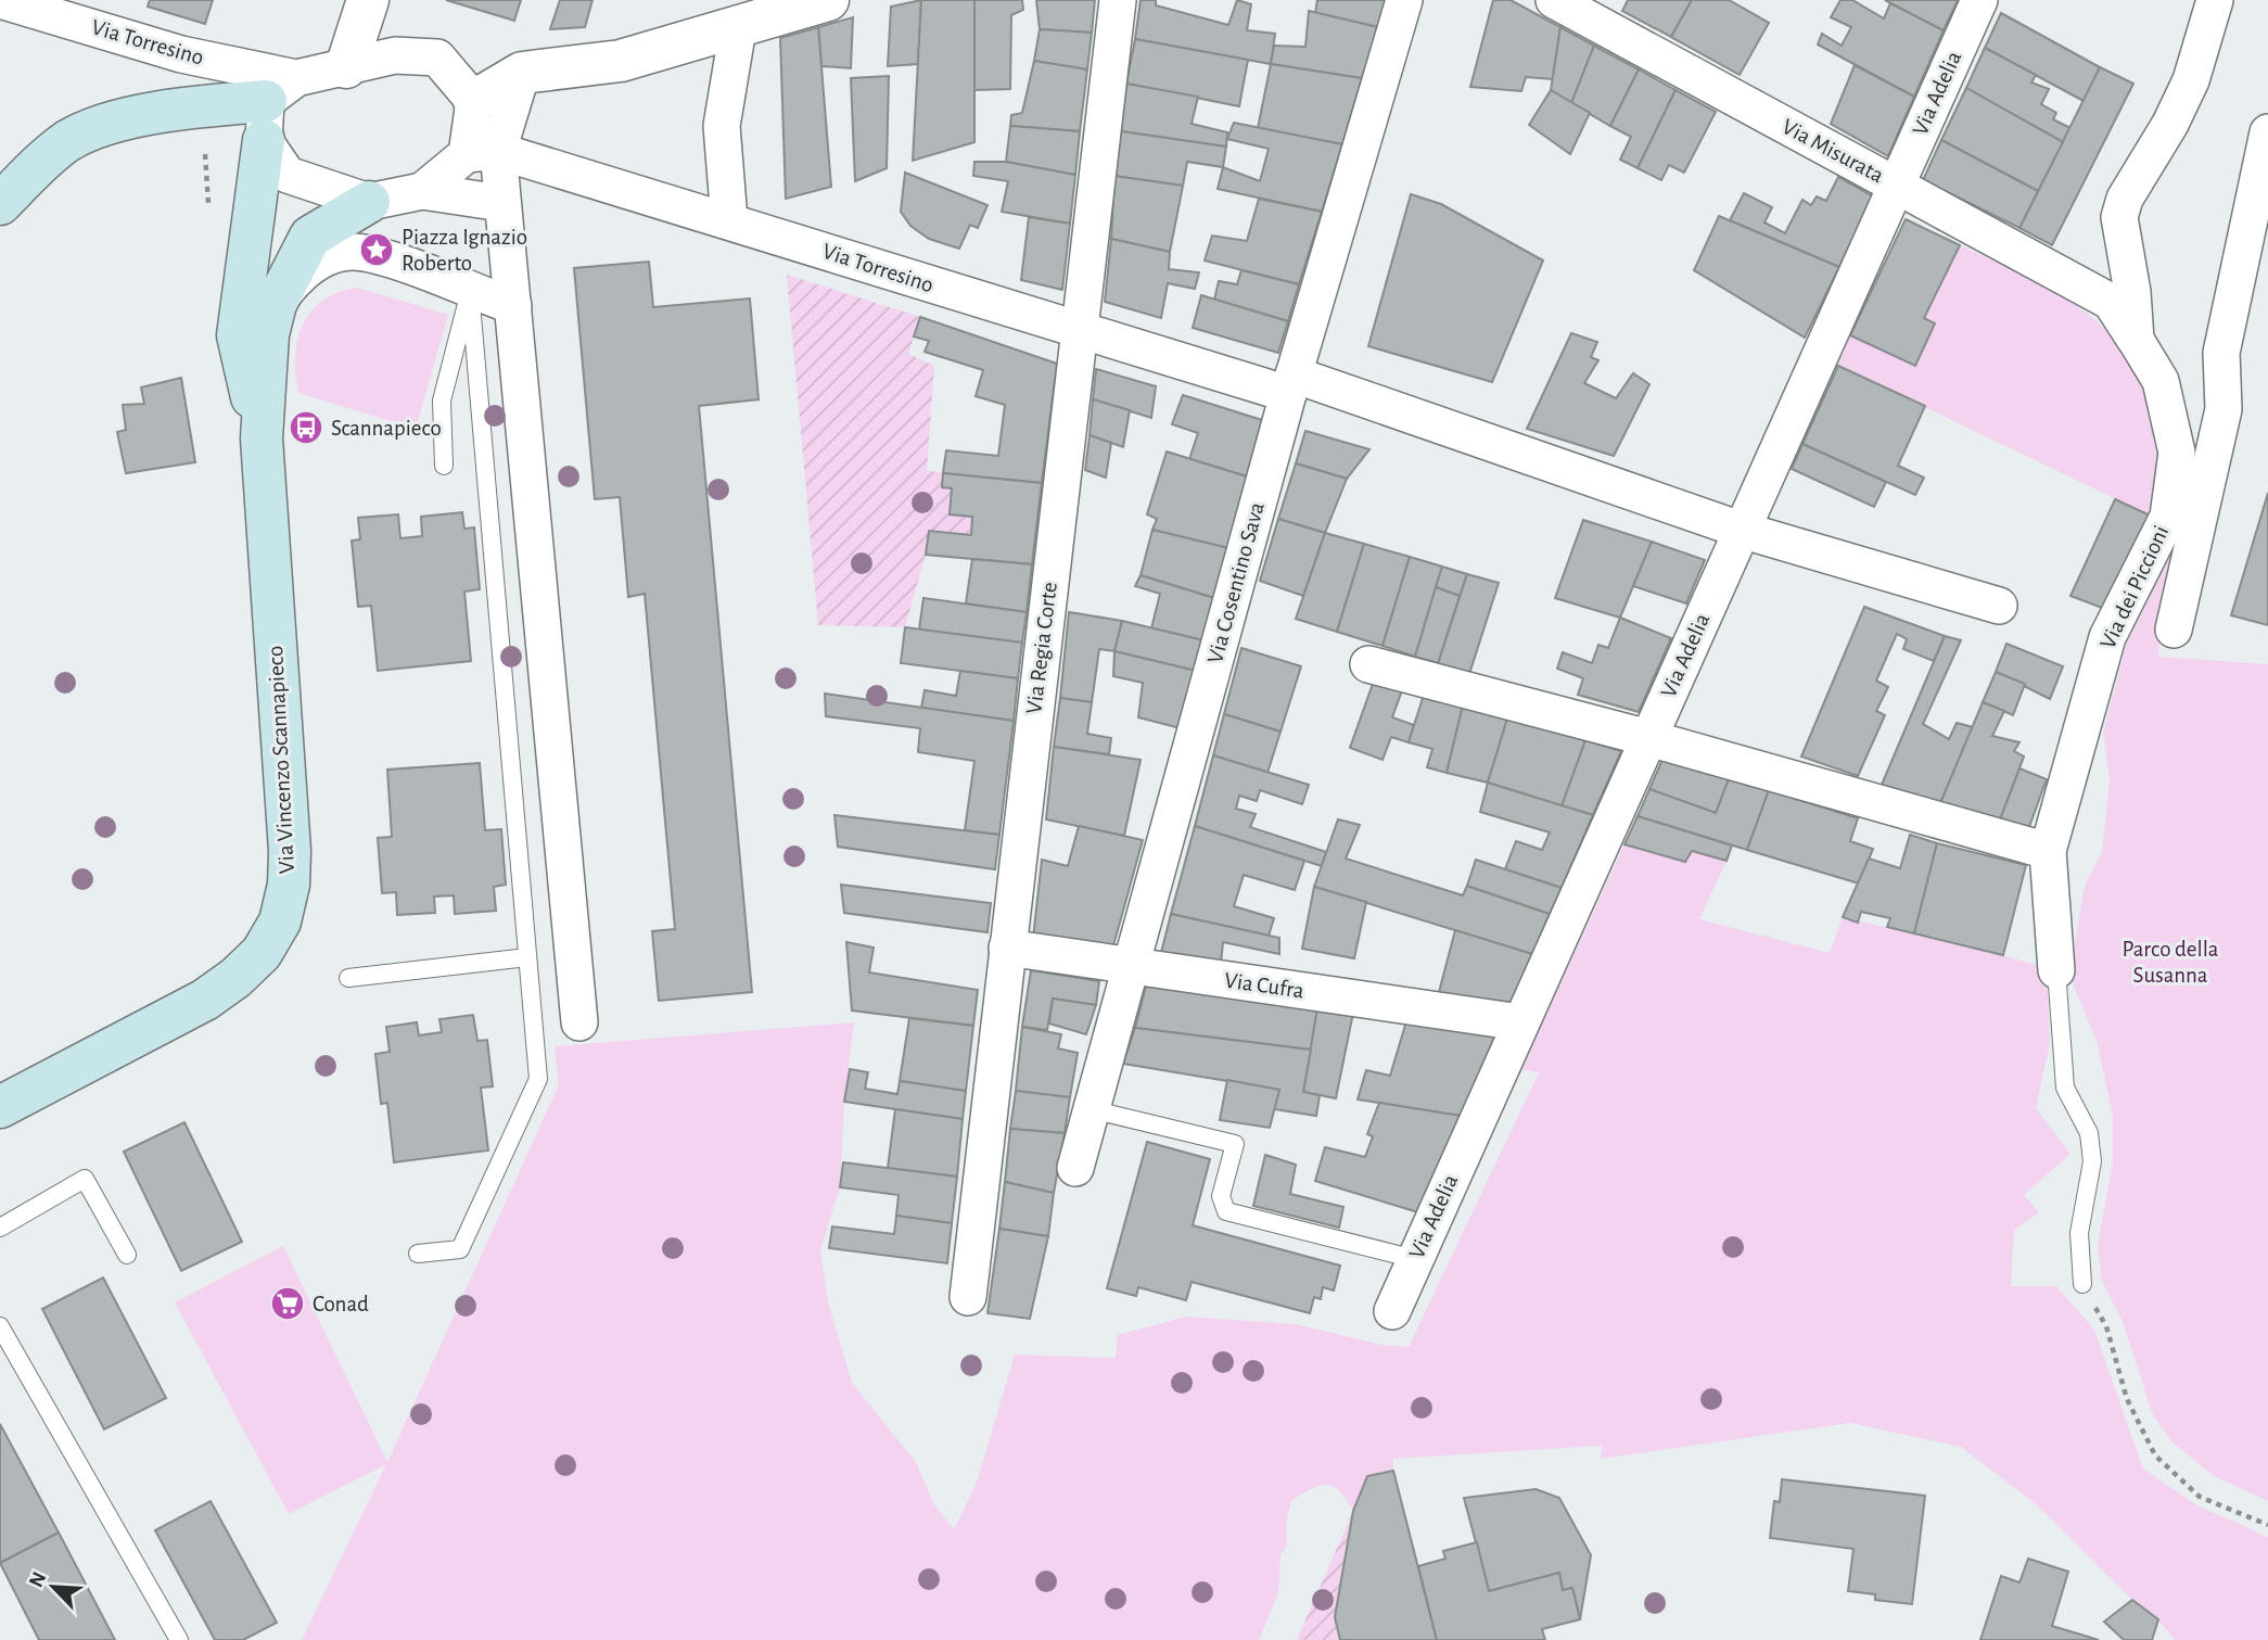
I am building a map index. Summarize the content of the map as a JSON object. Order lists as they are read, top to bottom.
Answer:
{
  "streets": {
    "main road": ["Via Vincenzo Scannapieco"],
    "street": [
      "Via Torresino",
      "Via Adelia",
      "Via Misurata",
      "Via Cosentino Sava",
      "Via dei Piccioni",
      "Via Regia Corte",
      "Via Cufra"
    ]
  },
  "crossings": [
    ["Via Torresino", "Via Adelia"],
    ["Via Torresino", "Via Cosentino Sava"],
    ["Via Torresino", "Via Regia Corte"],
    ["Via Adelia", "Via Misurata"],
    ["Via Adelia", "Via Cufra"],
    ["Via Misurata", "Via dei Piccioni"],
    ["Via Cosentino Sava", "Via Cufra"],
    ["Via Regia Corte", "Via Cufra"]
  ],
  "parks": ["Parco della Susanna"],
  "places": {
    "place": ["Piazza Ignazio Roberto"],
    "bus stop": ["Scannapieco"],
    "supermarket": ["Conad"]
  },
  "north": "top left"
}
